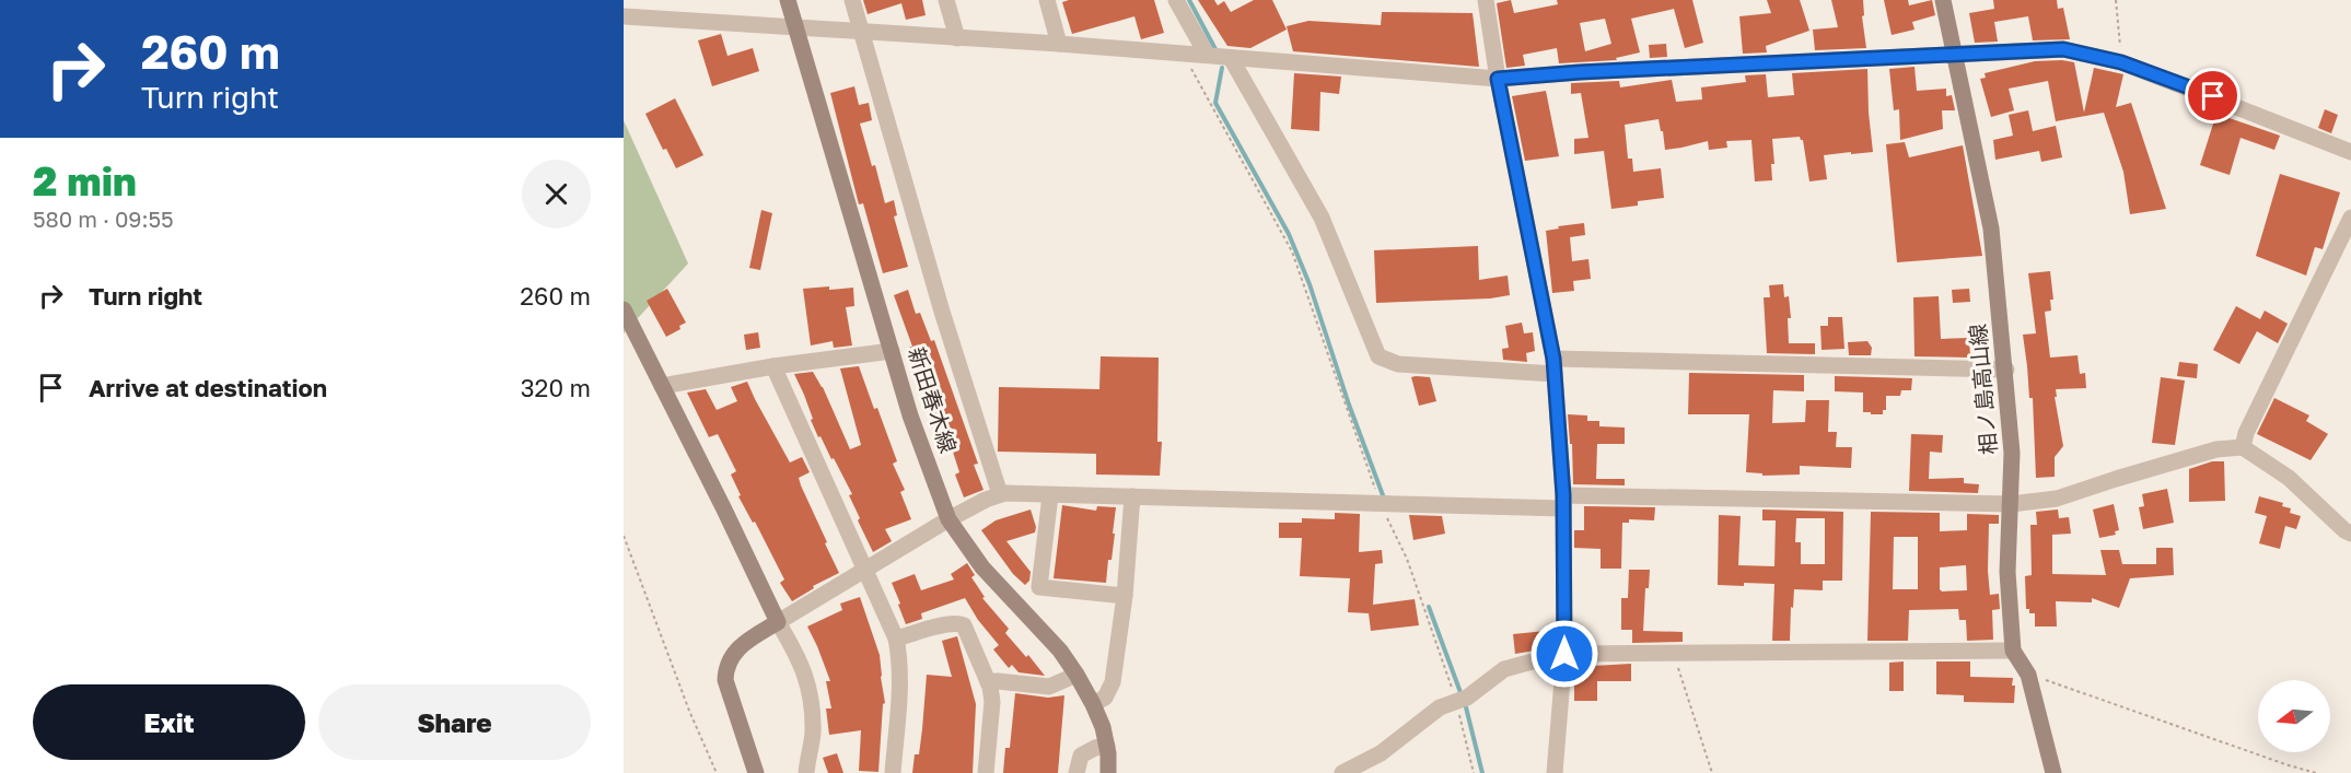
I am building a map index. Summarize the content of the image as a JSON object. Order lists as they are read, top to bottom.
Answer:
{
  "streets": {
    "main road": ["相ノ島高山線", "新田春木線"]
  },
  "north": "left",
  "page": {
    "turn": ["260 m", "Turn right"],
    "heading": ["2 min", "580 m · 09:55"],
    "list": [
      {
        "name": "Turn right",
        "value": "260 m"
      },
      {
        "name": "Arrive at destination",
        "value": "320 m"
      }
    ],
    "buttons": ["Exit", "Share"]
  }
}
